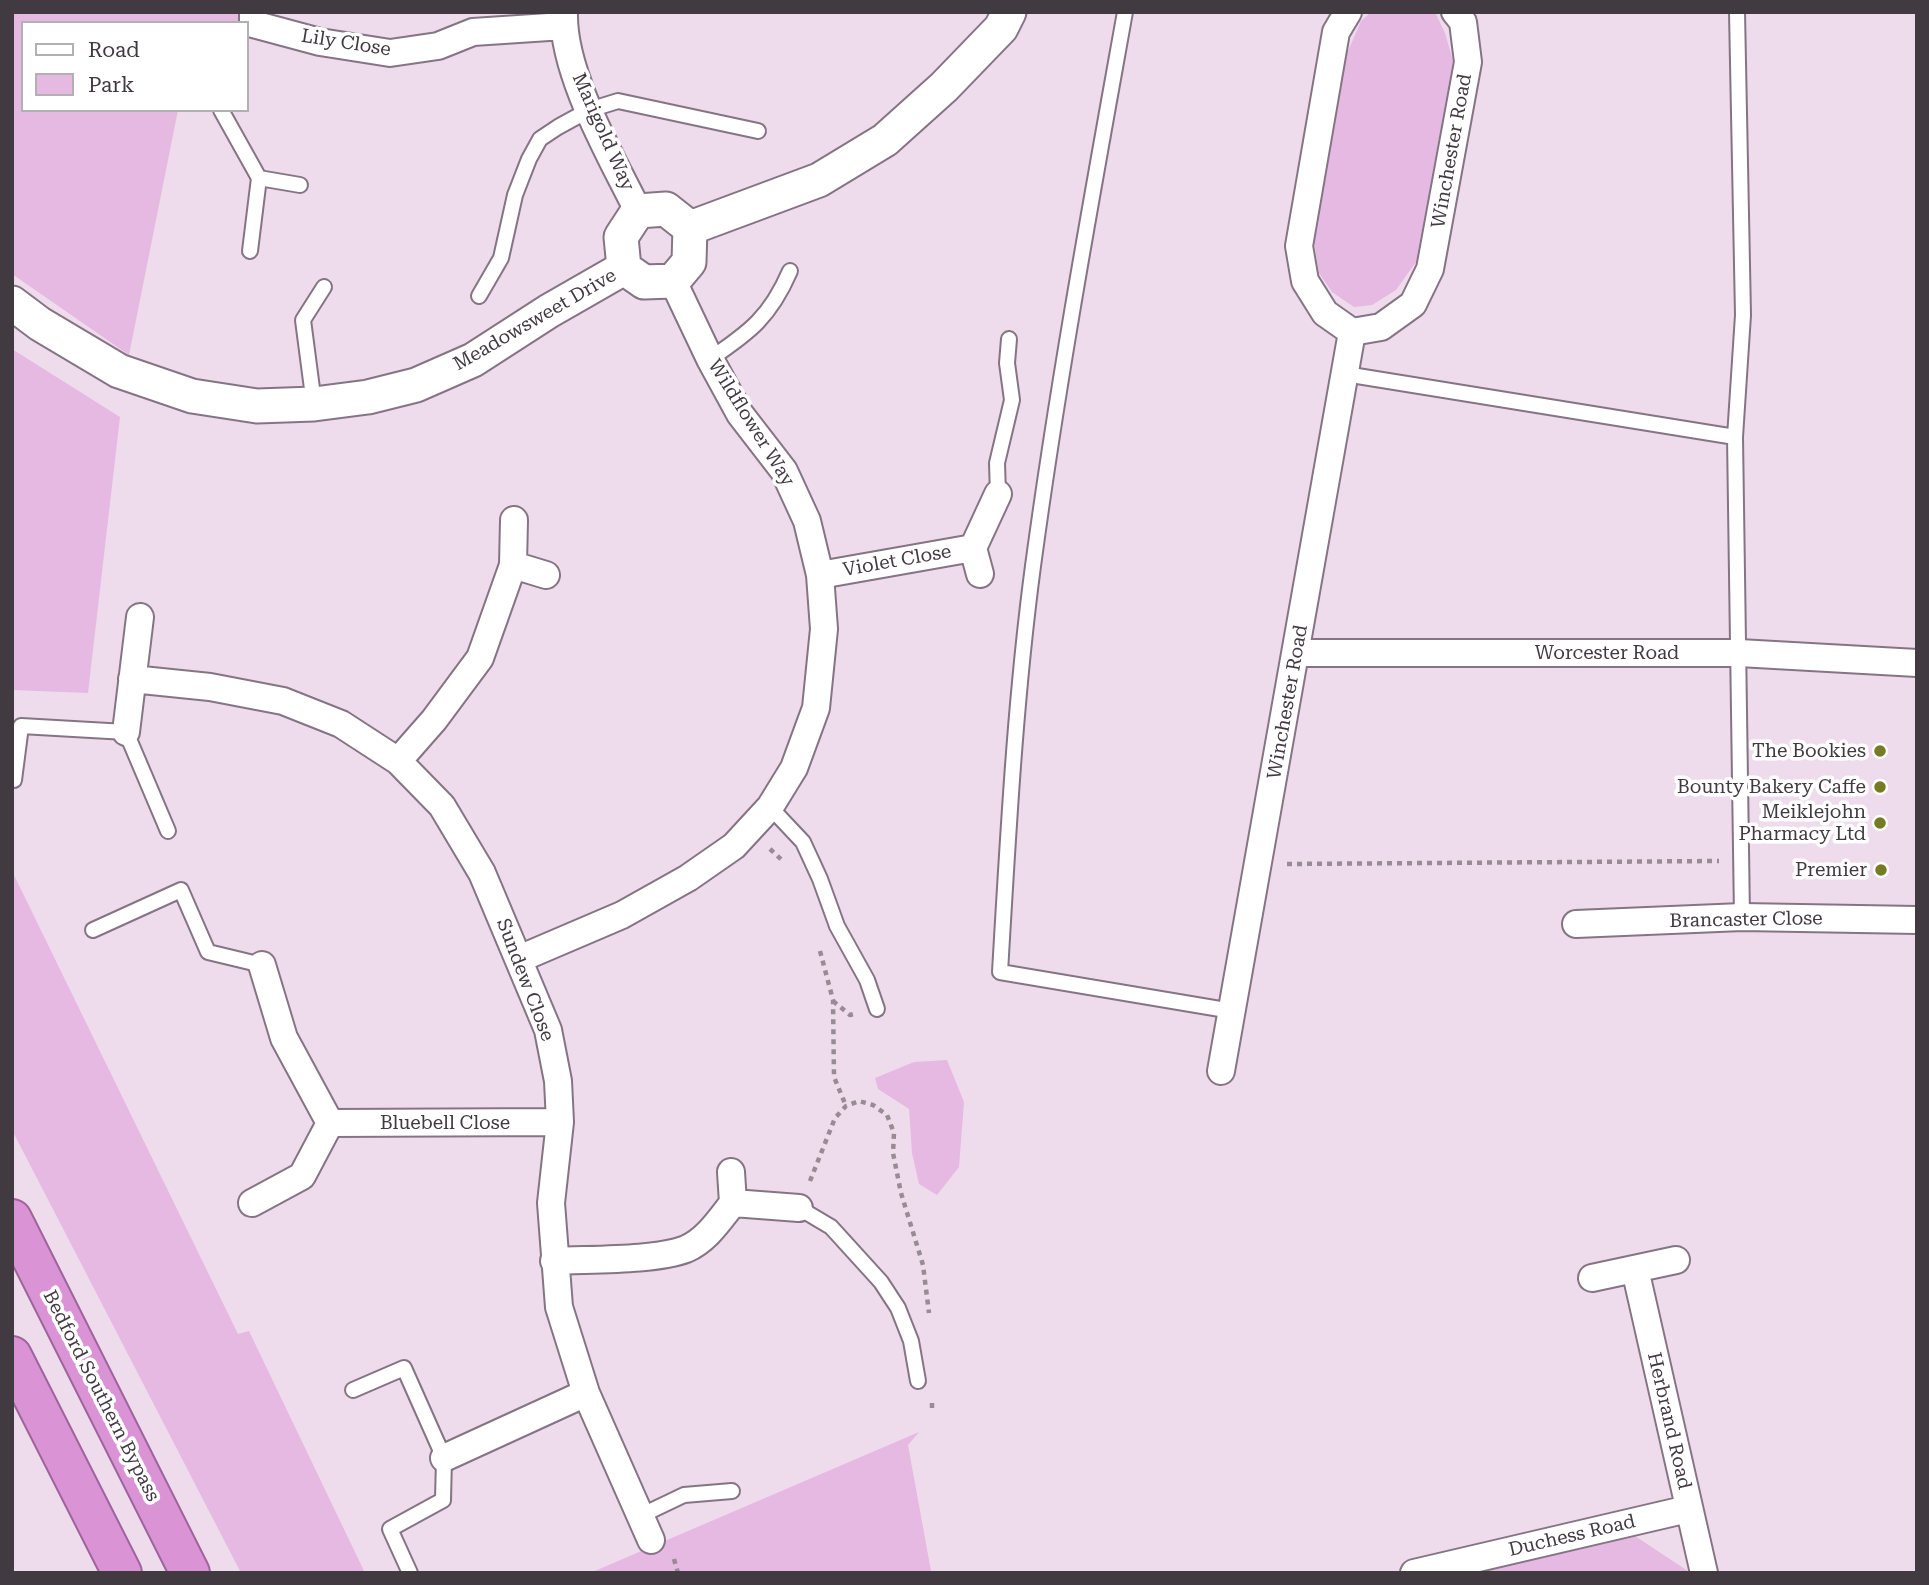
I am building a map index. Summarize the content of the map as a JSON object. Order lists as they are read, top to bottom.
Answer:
{
  "streets": {
    "highway": ["Bedford Southern Bypass"],
    "street": [
      "Lily Close",
      "Marigold Way",
      "Winchester Road",
      "Meadowsweet Drive",
      "Wildflower Way",
      "Violet Close",
      "Worcester Road",
      "Brancaster Close",
      "Sundew Close",
      "Bluebell Close",
      "Herbrand Road",
      "Duchess Road"
    ]
  },
  "crossings": [
    ["Lily Close", "Marigold Way"],
    ["Marigold Way", "Meadowsweet Drive"],
    ["Marigold Way", "Wildflower Way"],
    ["Winchester Road", "Worcester Road"],
    ["Meadowsweet Drive", "Wildflower Way"],
    ["Wildflower Way", "Violet Close"],
    ["Wildflower Way", "Sundew Close"],
    ["Sundew Close", "Bluebell Close"],
    ["Herbrand Road", "Duchess Road"]
  ],
  "places": [
    "The Bookies",
    "Bounty Bakery Caffe",
    "Meiklejohn Pharmacy Ltd",
    "Premier"
  ],
  "legend": ["Road", "Park"]
}
